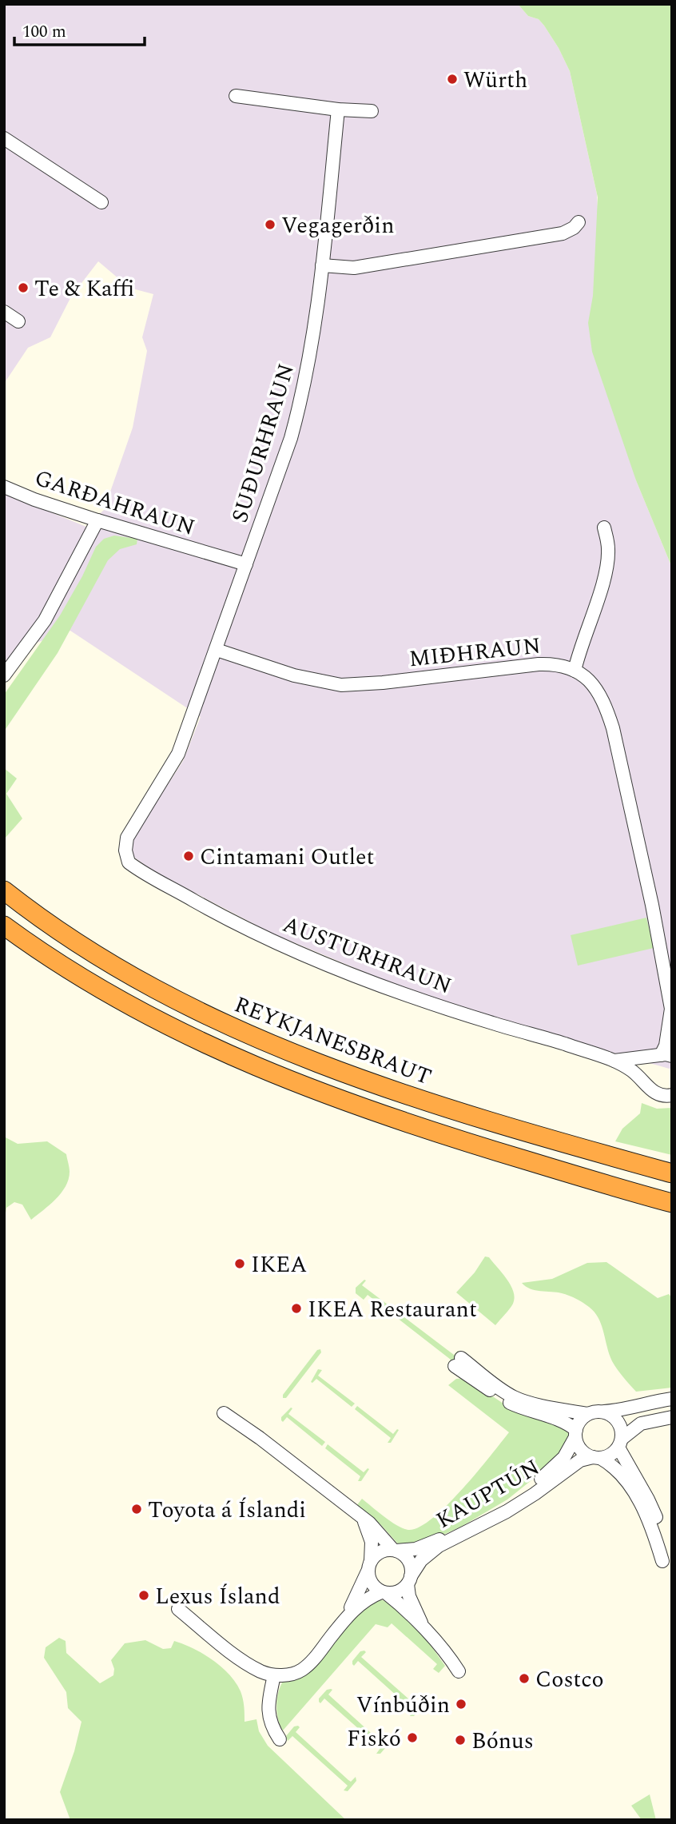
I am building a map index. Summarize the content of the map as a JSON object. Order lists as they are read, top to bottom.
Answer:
{
  "streets": {
    "highway": ["REYKJANESBRAUT"],
    "street": [
      "SUÐURHRAUN",
      "GARÐAHRAUN",
      "MIÐHRAUN",
      "AUSTURHRAUN",
      "KAUPTÚN"
    ]
  },
  "crossings": [
    ["SUÐURHRAUN", "GARÐAHRAUN"],
    ["MIÐHRAUN", "AUSTURHRAUN"]
  ],
  "places": [
    "Würth",
    "Vegagerðin",
    "Te & Kaffi",
    "Cintamani Outlet",
    "IKEA",
    "IKEA Restaurant",
    "Toyota á Íslandi",
    "Lexus Ísland",
    "Costco",
    "Vínbúðin",
    "Fiskó",
    "Bónus"
  ],
  "scale_bar": "100 m"
}
